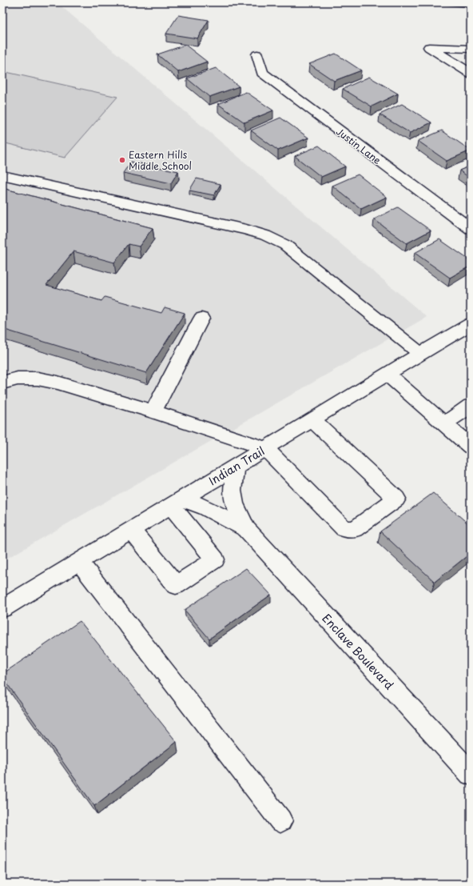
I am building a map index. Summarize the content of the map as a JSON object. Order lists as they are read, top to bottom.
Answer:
{
  "streets": {
    "street": ["Justin Lane", "Indian Trail", "Enclave Boulevard"]
  },
  "crossings": [
    ["Indian Trail", "Enclave Boulevard"]
  ],
  "places": ["Eastern Hills Middle School"]
}
